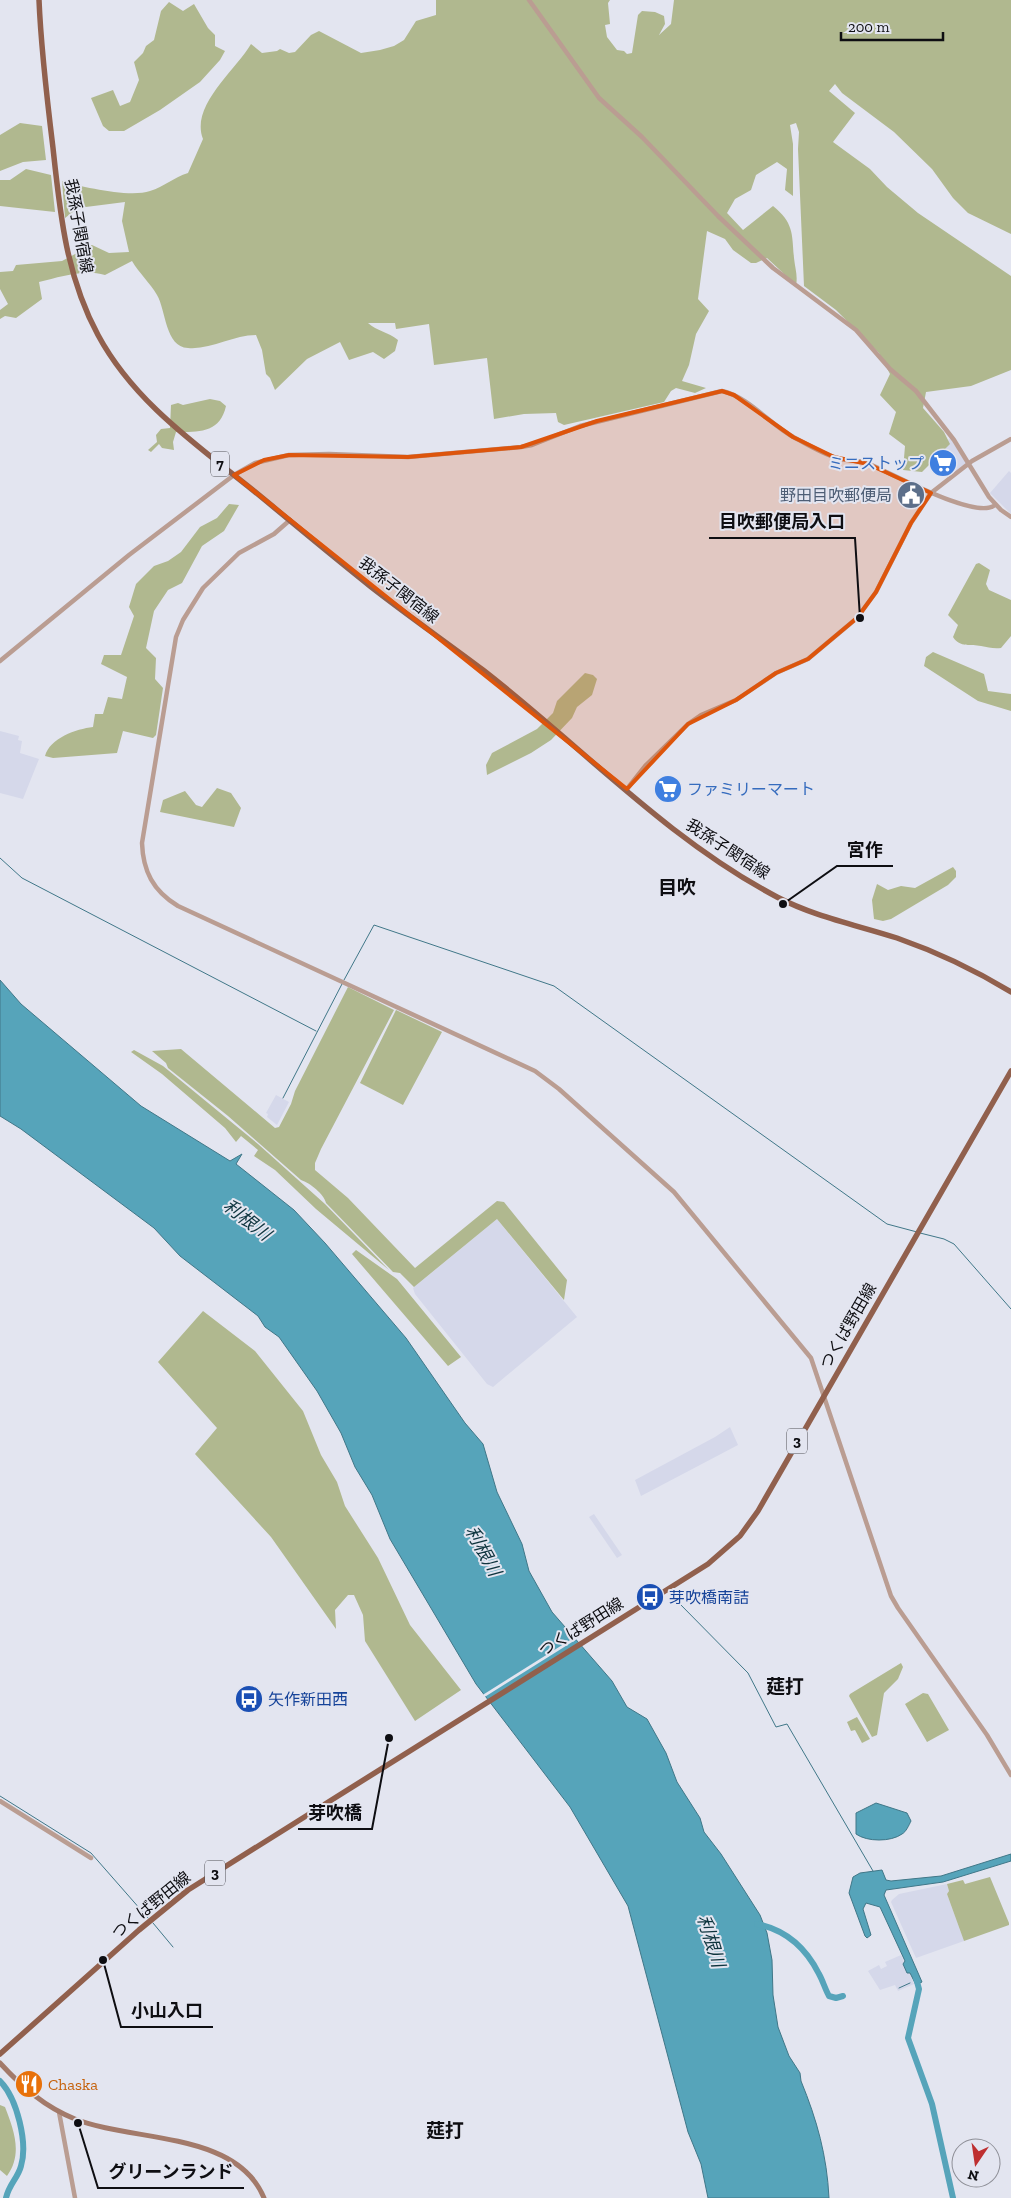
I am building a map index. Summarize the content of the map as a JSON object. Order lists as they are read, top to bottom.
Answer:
{
  "streets": {
    "main road": [
      "我孫子関宿線",
      "7",
      "つくば野田線",
      "3"
    ]
  },
  "districts": ["目吹", "莚打", "莚打"],
  "water": ["利根川"],
  "places": {
    "supermarket": ["ミニストップ", "ファミリーマート"],
    "public building": ["野田目吹郵便局"],
    "other": [
      "目吹郵便局入口",
      "宮作",
      "芽吹橋",
      "小山入口",
      "グリーンランド"
    ],
    "bus stop": ["芽吹橋南詰", "矢作新田西"],
    "restaurant": ["Chaska"]
  },
  "scale_bar": "200 m",
  "north": "bottom"
}
